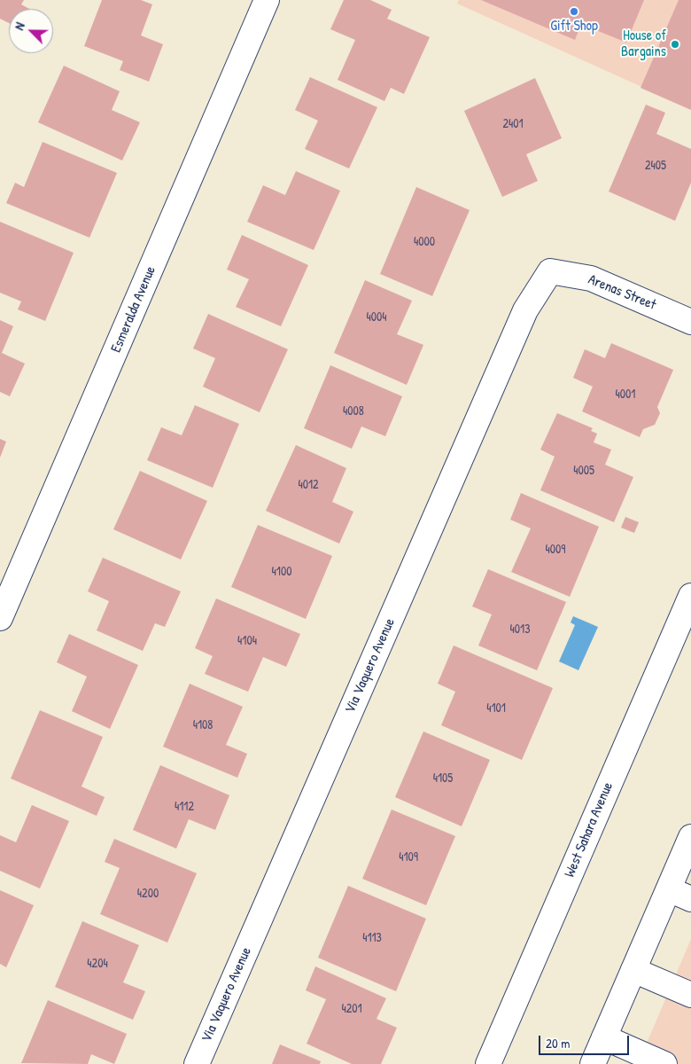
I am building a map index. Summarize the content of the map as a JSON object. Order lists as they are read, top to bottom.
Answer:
{
  "streets": {
    "street": [
      "Arenas Street",
      "Esmeralda Avenue",
      "Via Vaquero Avenue",
      "West Sahara Avenue"
    ]
  },
  "crossings": [
    ["Arenas Street", "Via Vaquero Avenue"]
  ],
  "places": ["Gift Shop", "House of Bargains"],
  "house_numbers": [
    "2401",
    "2405",
    "4000",
    "4004",
    "4001",
    "4008",
    "4005",
    "4012",
    "4009",
    "4100",
    "4013",
    "4104",
    "4101",
    "4108",
    "4105",
    "4112",
    "4109",
    "4200",
    "4113",
    "4204",
    "4201"
  ],
  "scale_bar": "20 m",
  "north": "top left"
}
